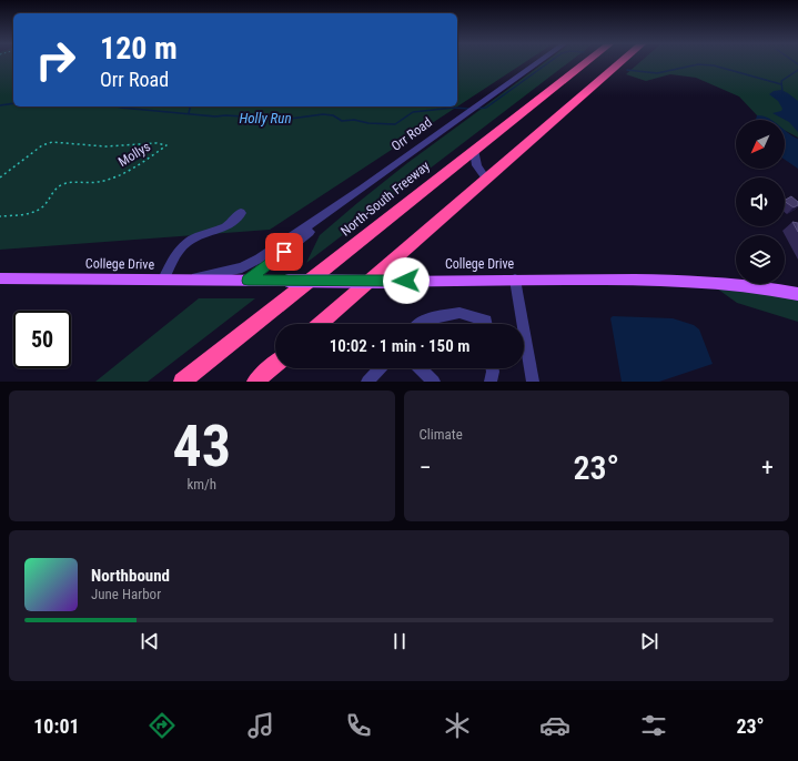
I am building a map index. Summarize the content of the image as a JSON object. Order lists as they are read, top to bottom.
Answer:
{
  "streets": {
    "highway": ["North-South Freeway"],
    "main road": ["College Drive"],
    "street": ["Orr Road"],
    "path": ["Mollys"]
  },
  "crossings": [
    ["Orr Road", "College Drive"]
  ],
  "water": ["Holly Run"],
  "north": "bottom left",
  "page": {
    "turn": ["120 m", "Orr Road"],
    "limit": "50",
    "trip": "10:02 · 1 min · 150 m",
    "tile": [
      ["43", "km/h"],
      "Climate"
    ],
    "heat": ["−", "23°", "+"],
    "song": ["Northbound", "June Harbor"],
    "tabs": ["10:01", "23°"]
  }
}
